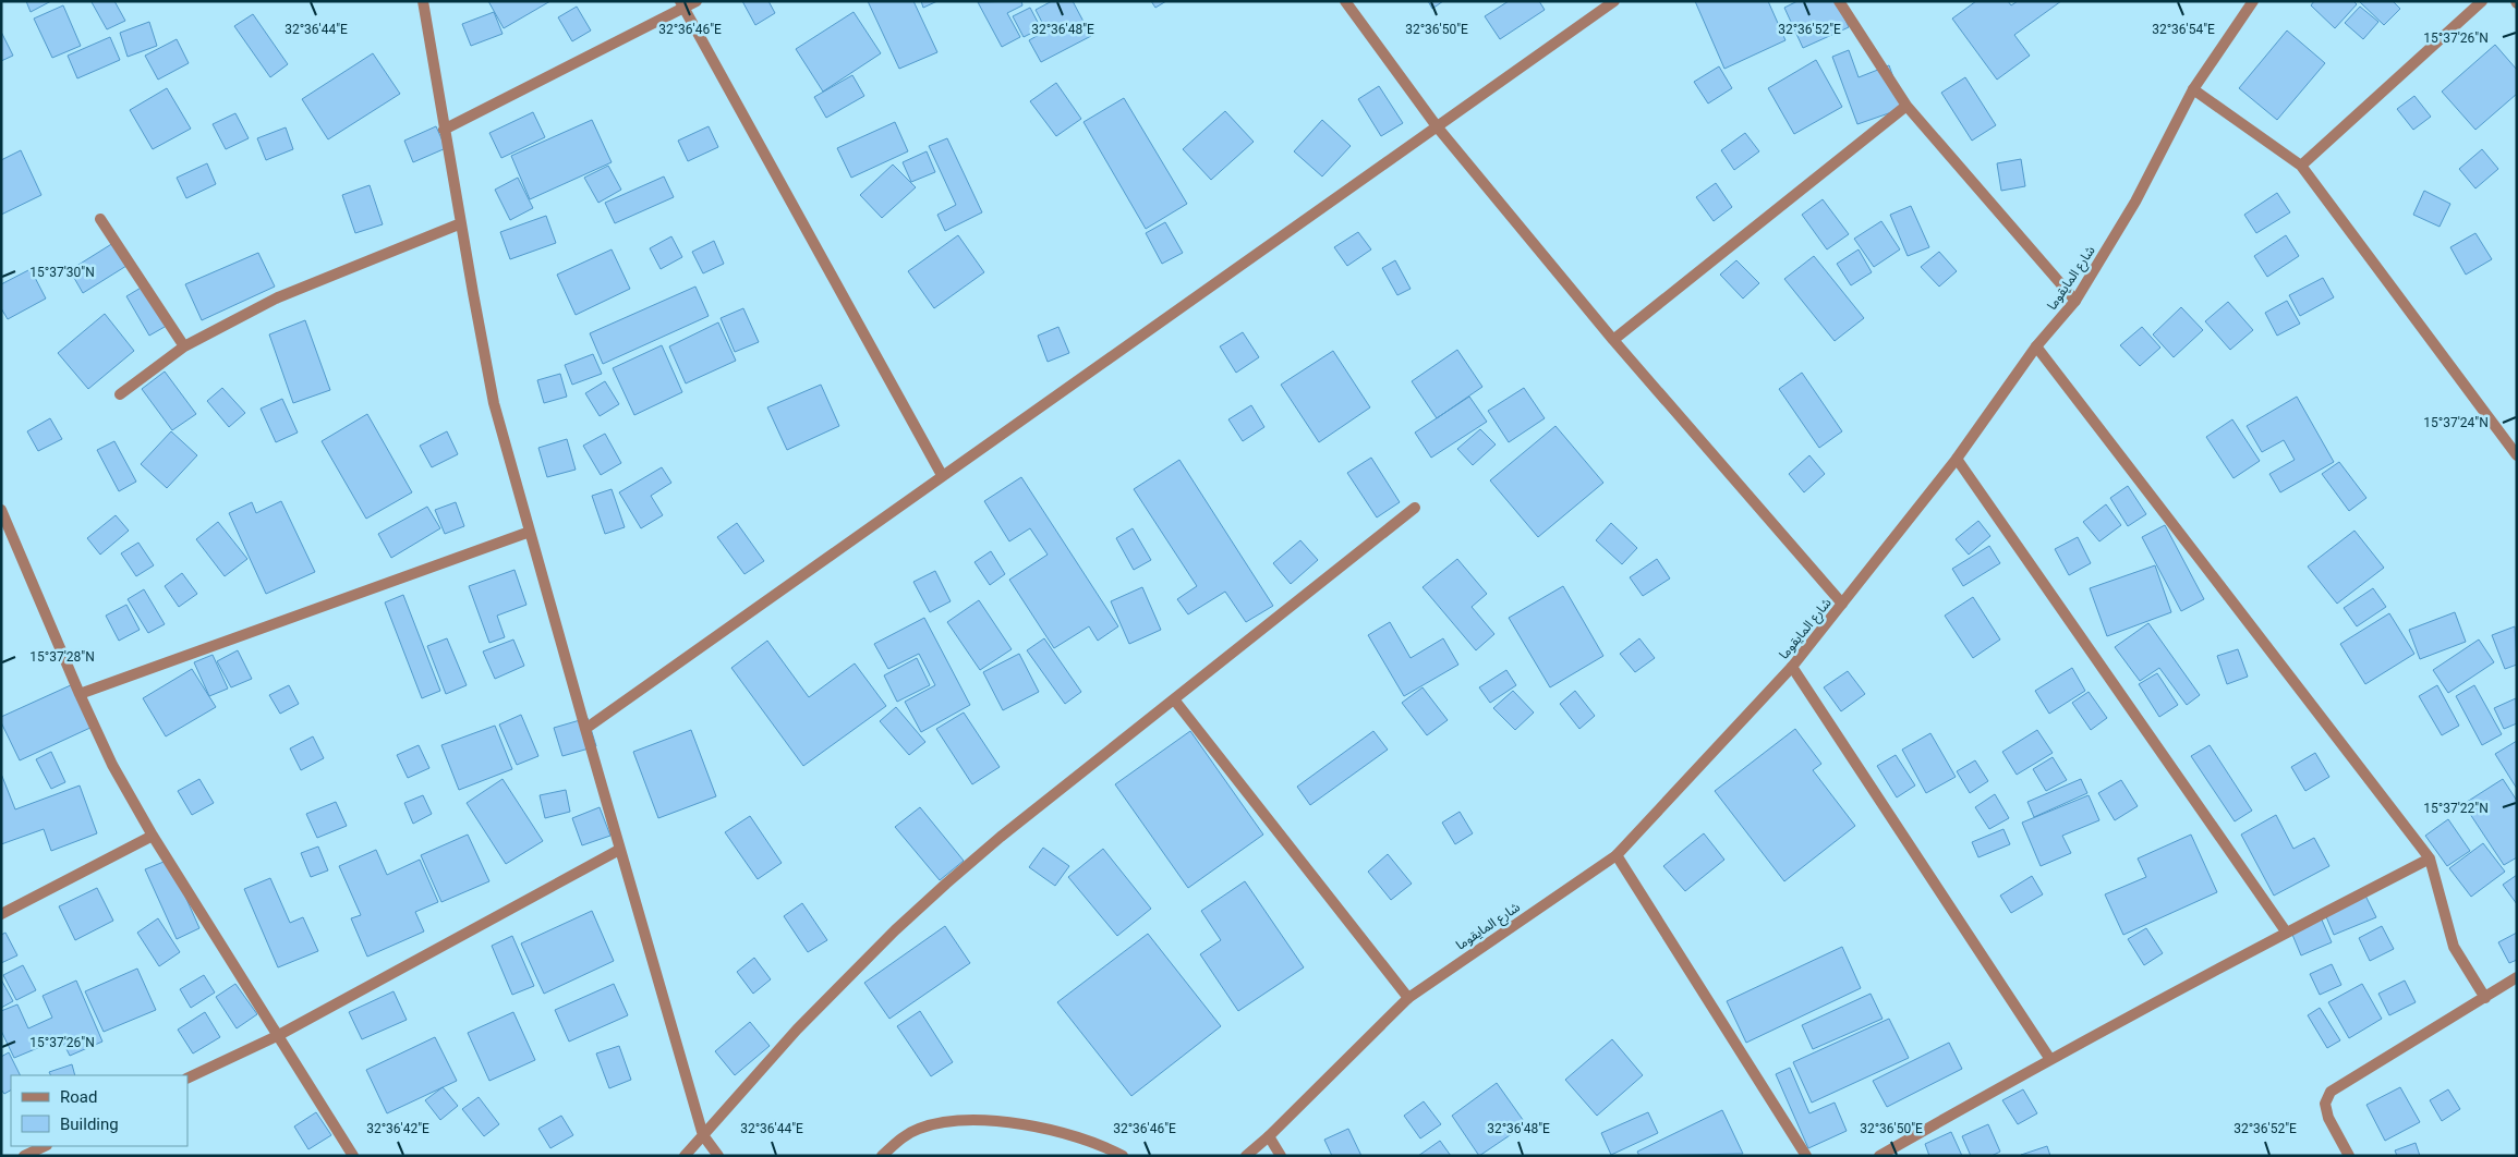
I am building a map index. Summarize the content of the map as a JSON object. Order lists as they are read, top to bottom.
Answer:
{
  "streets": {
    "street": ["شارع المايقوما"]
  },
  "legend": ["Road", "Building"],
  "coordinates": [
    "32°36'44\"E",
    "32°36'46\"E",
    "32°36'48\"E",
    "32°36'50\"E",
    "32°36'52\"E",
    "32°36'54\"E",
    "15°37'26\"N",
    "15°37'30\"N",
    "15°37'24\"N",
    "15°37'28\"N",
    "15°37'22\"N",
    "32°36'42\"E"
  ]
}
